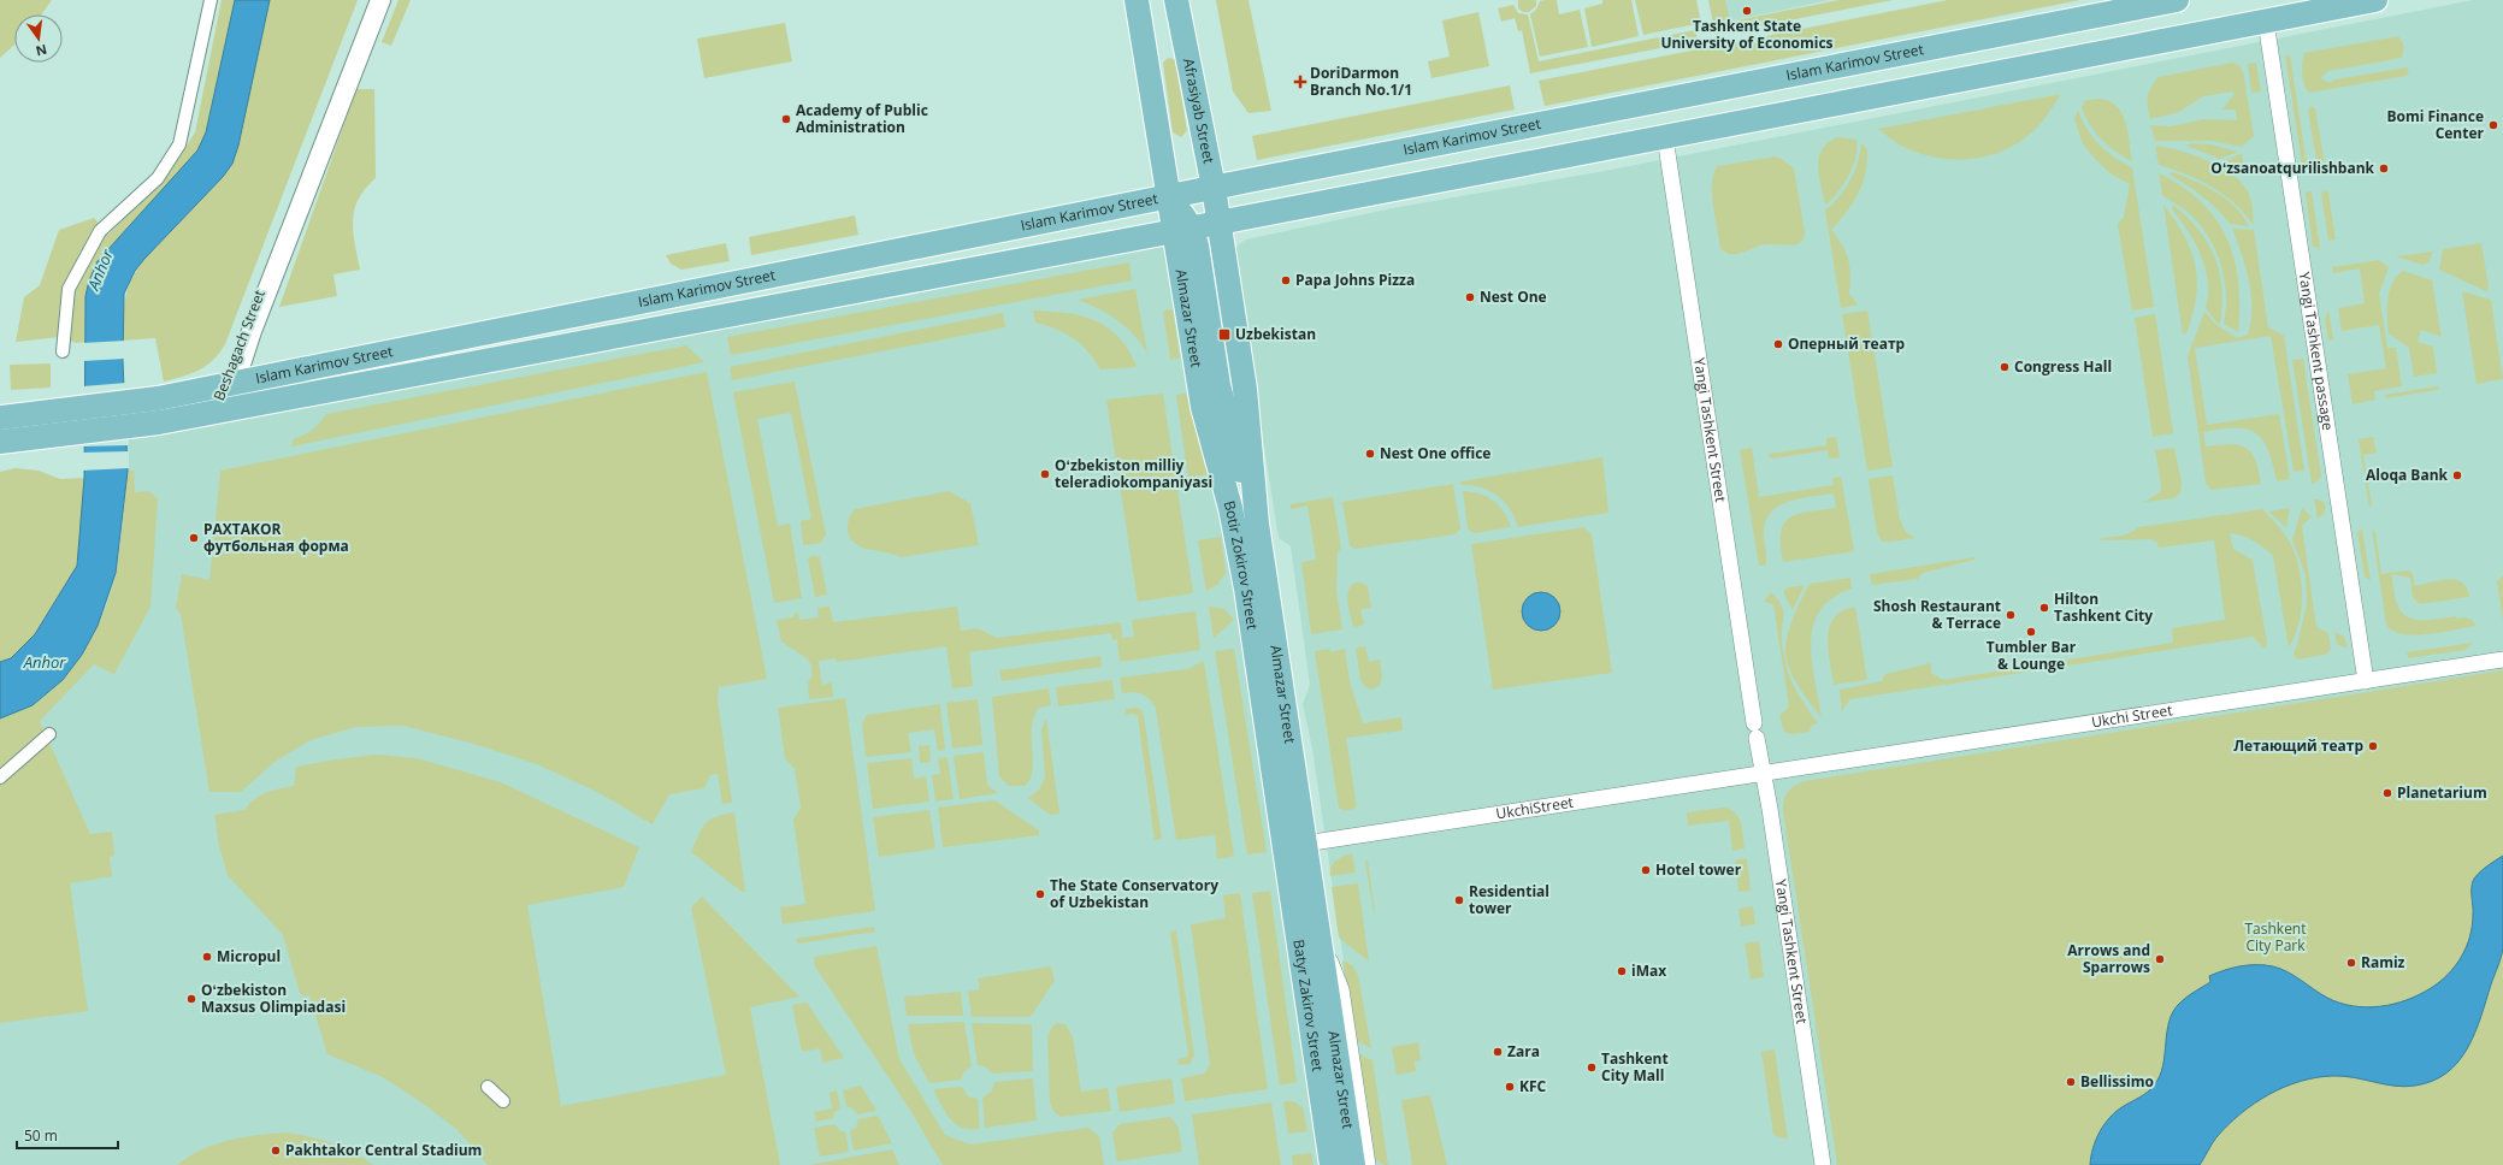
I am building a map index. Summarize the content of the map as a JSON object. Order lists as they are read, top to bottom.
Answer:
{
  "streets": {
    "main road": [
      "Islam Karimov Street",
      "Afrasiyab Street",
      "Almazar Street",
      "Botir Zokirov Street",
      "Batyr Zakirov Street"
    ],
    "street": [
      "Beshagach Street",
      "Yangi Tashkent passage",
      "Yangi Tashkent Street",
      "Ukchi Street",
      "UkchiStreet"
    ]
  },
  "crossings": [
    ["Islam Karimov Street", "Afrasiyab Street"],
    ["Islam Karimov Street", "Almazar Street"],
    ["Islam Karimov Street", "Beshagach Street"],
    ["Afrasiyab Street", "Almazar Street"],
    ["Almazar Street", "Botir Zokirov Street"],
    ["Almazar Street", "UkchiStreet"],
    ["Almazar Street", "Batyr Zakirov Street"],
    ["Yangi Tashkent passage", "Ukchi Street"],
    ["Yangi Tashkent Street", "Ukchi Street"],
    ["Yangi Tashkent Street", "UkchiStreet"],
    ["Botir Zokirov Street", "UkchiStreet"],
    ["Botir Zokirov Street", "Batyr Zakirov Street"],
    ["Ukchi Street", "UkchiStreet"],
    ["UkchiStreet", "Batyr Zakirov Street"]
  ],
  "water": ["Anhor"],
  "parks": ["Tashkent City Park"],
  "places": {
    "other": [
      "Tashkent State University of Economics",
      "Academy of Public Administration",
      "Bomi Finance Center",
      "Oʻzsanoatqurilishbank",
      "Papa Johns Pizza",
      "Nest One",
      "Оперный театр",
      "Congress Hall",
      "Nest One office",
      "Oʻzbekiston milliy teleradiokompaniyasi",
      "Aloqa Bank",
      "PAXTAKOR футбольная форма",
      "Hilton Tashkent City",
      "Shosh Restaurant & Terrace",
      "Tumbler Bar & Lounge",
      "Летающий театр",
      "Planetarium",
      "Hotel tower",
      "The State Conservatory of Uzbekistan",
      "Residential tower",
      "Micropul",
      "Arrows and Sparrows",
      "Ramiz",
      "iMax",
      "Oʻzbekiston Maxsus Olimpiadasi",
      "Zara",
      "Tashkent City Mall",
      "Bellissimo",
      "KFC",
      "Pakhtakor Central Stadium"
    ],
    "health": ["DoriDarmon Branch No.1/1"],
    "transit": ["Uzbekistan"]
  },
  "scale_bar": "50 m",
  "north": "bottom"
}
